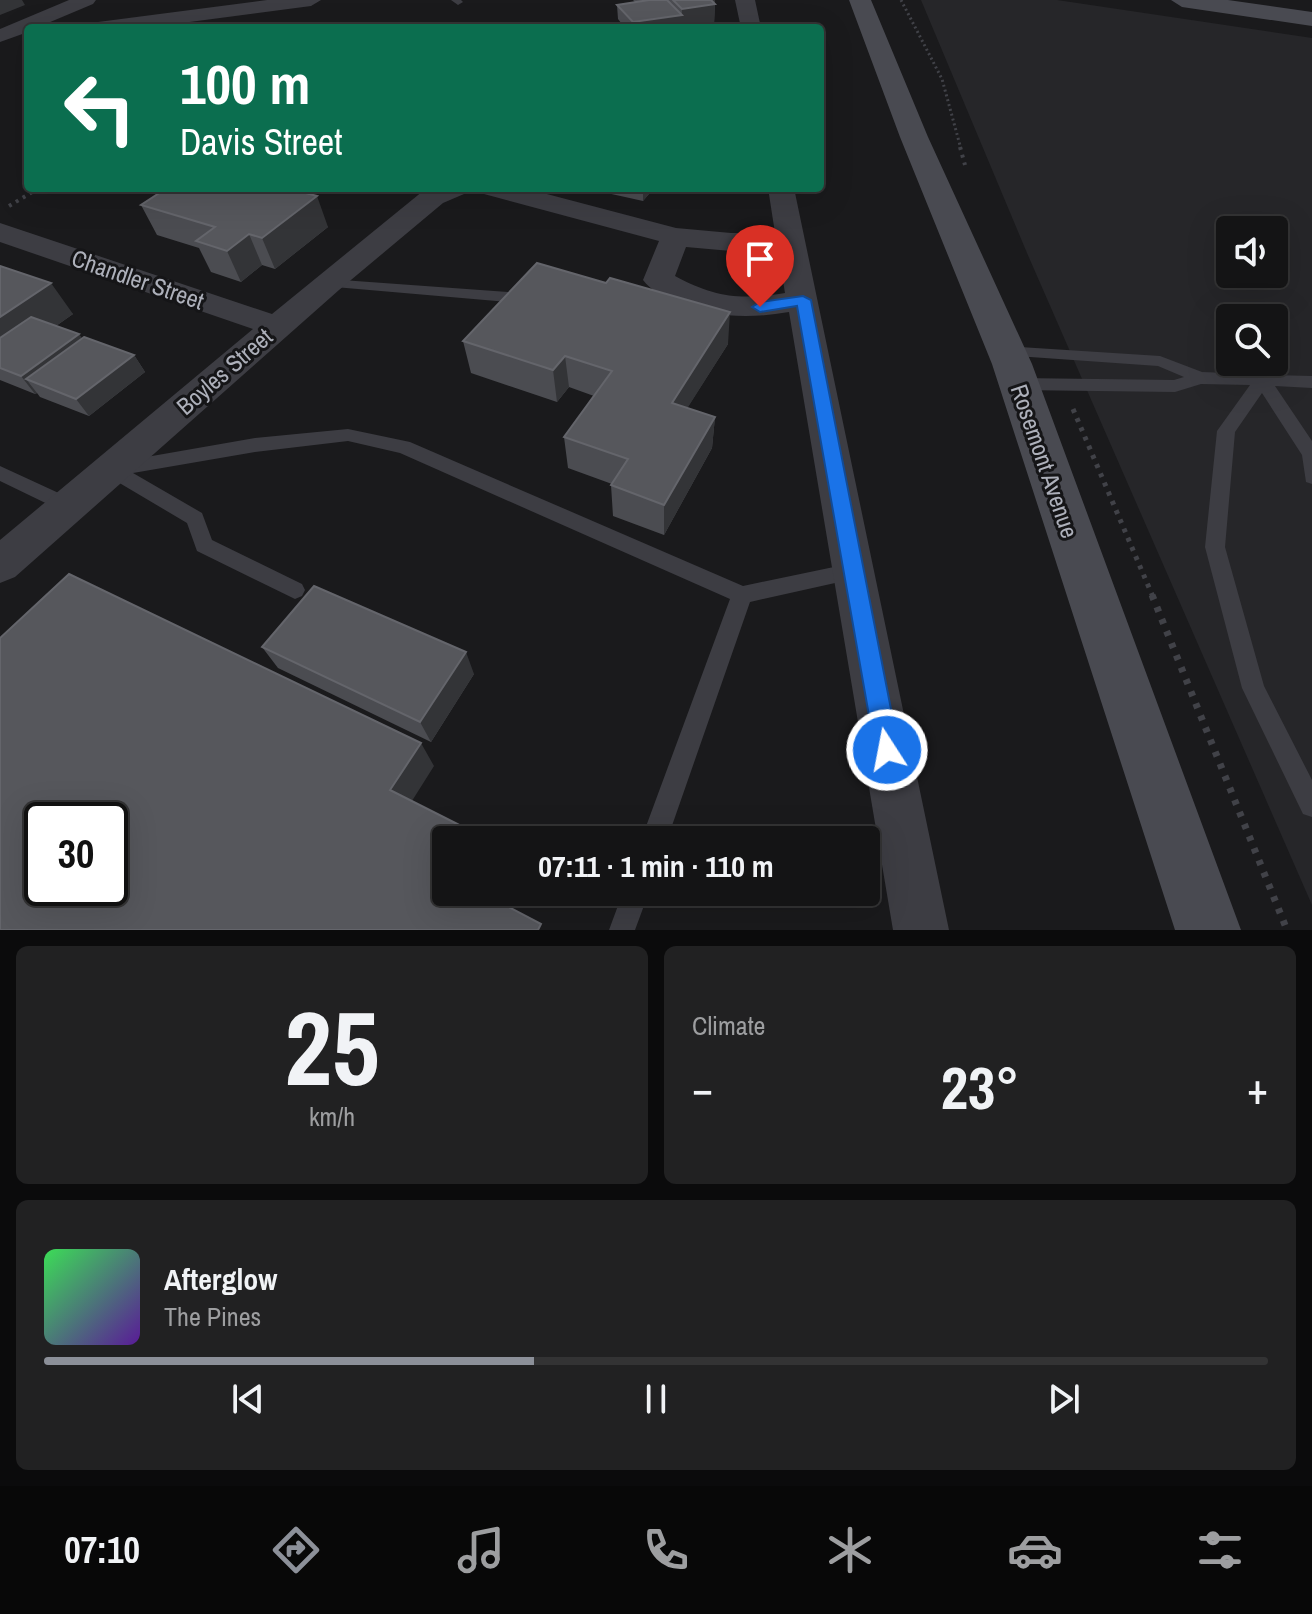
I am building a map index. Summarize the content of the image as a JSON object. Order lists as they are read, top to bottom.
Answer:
{
  "streets": {
    "main road": ["Rosemont Avenue"],
    "street": ["Chandler Street", "Boyles Street"]
  },
  "crossings": [
    ["Chandler Street", "Boyles Street"]
  ],
  "page": {
    "turn": ["100 m", "Davis Street"],
    "limit": "30",
    "trip": "07:11 · 1 min · 110 m",
    "tile": [
      ["25", "km/h"],
      "Climate"
    ],
    "heat": ["−", "23°", "+"],
    "song": ["Afterglow", "The Pines"],
    "tabs": "07:10"
  }
}
